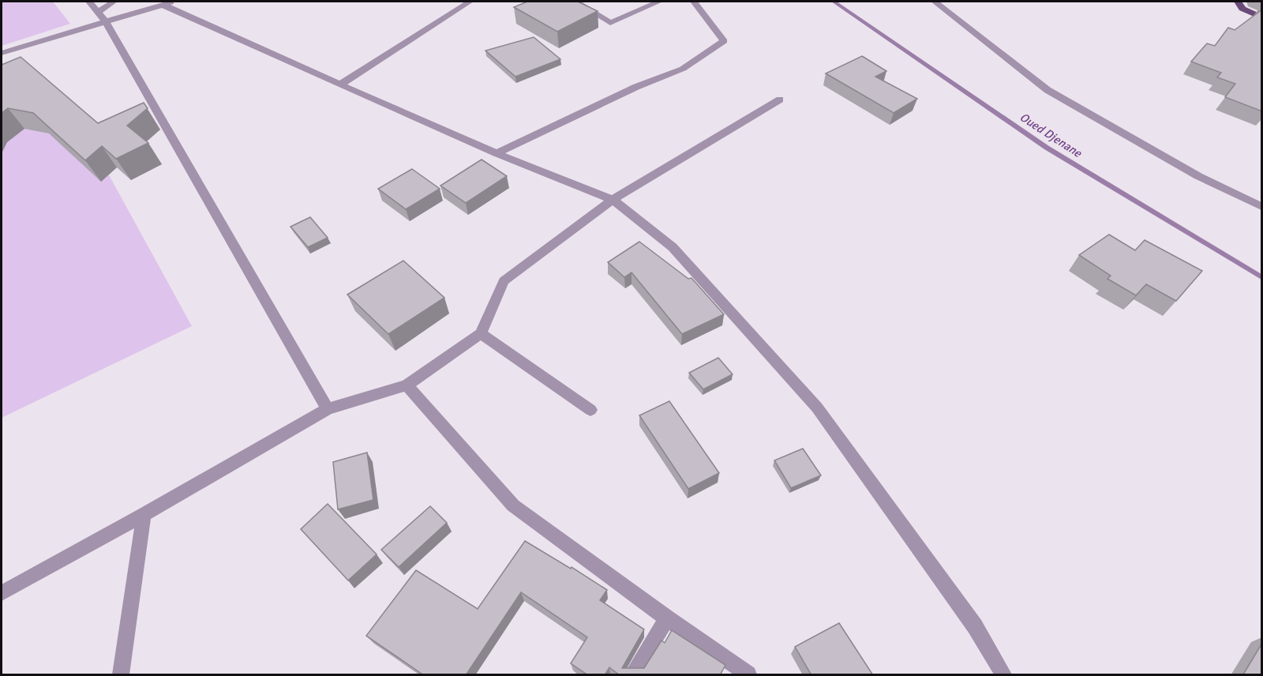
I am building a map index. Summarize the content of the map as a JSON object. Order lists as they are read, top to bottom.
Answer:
{
  "water": ["Oued Djenane"]
}
